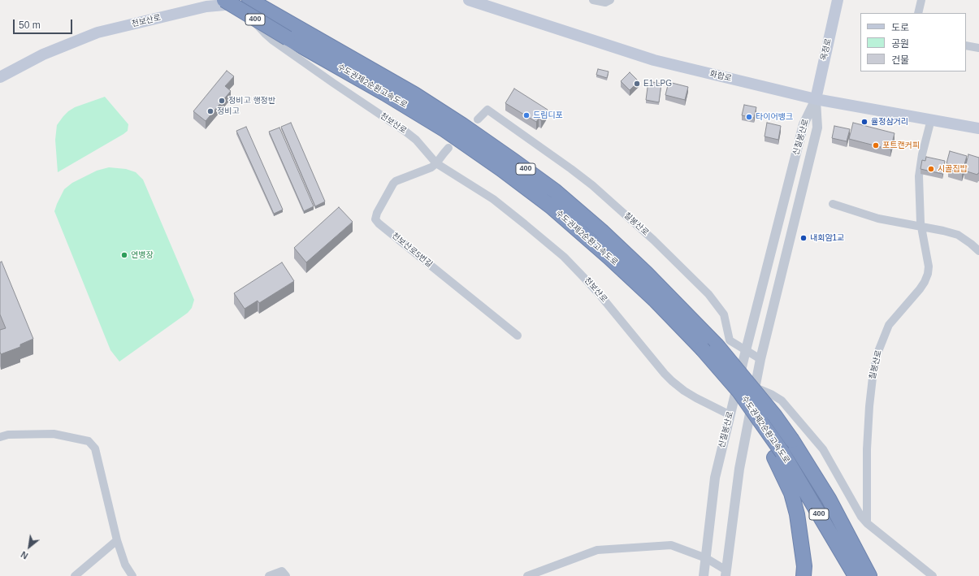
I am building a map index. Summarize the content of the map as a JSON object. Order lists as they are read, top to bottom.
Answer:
{
  "streets": {
    "highway": ["400", "수도권제2순환고속도로"],
    "main road": ["천보산로", "옥정로", "화합로"],
    "street": ["신칠봉산로", "칠봉산로", "천보산로5번길"]
  },
  "crossings": [
    ["천보산로", "수도권제2순환고속도로"],
    ["천보산로", "신칠봉산로"],
    ["천보산로", "천보산로5번길"],
    ["옥정로", "화합로"],
    ["옥정로", "신칠봉산로"],
    ["화합로", "신칠봉산로"],
    ["화합로", "칠봉산로"],
    ["신칠봉산로", "칠봉산로"]
  ],
  "places": [
    "E1 LPG",
    "정비고 행정반",
    "정비고",
    "드림디포",
    "타이어뱅크",
    "율정삼거리",
    "포트캔커피",
    "시골집밥",
    "내회암1교",
    "연병장"
  ],
  "legend": ["도로", "공원", "건물"],
  "scale_bar": "50 m",
  "north": "bottom left"
}
